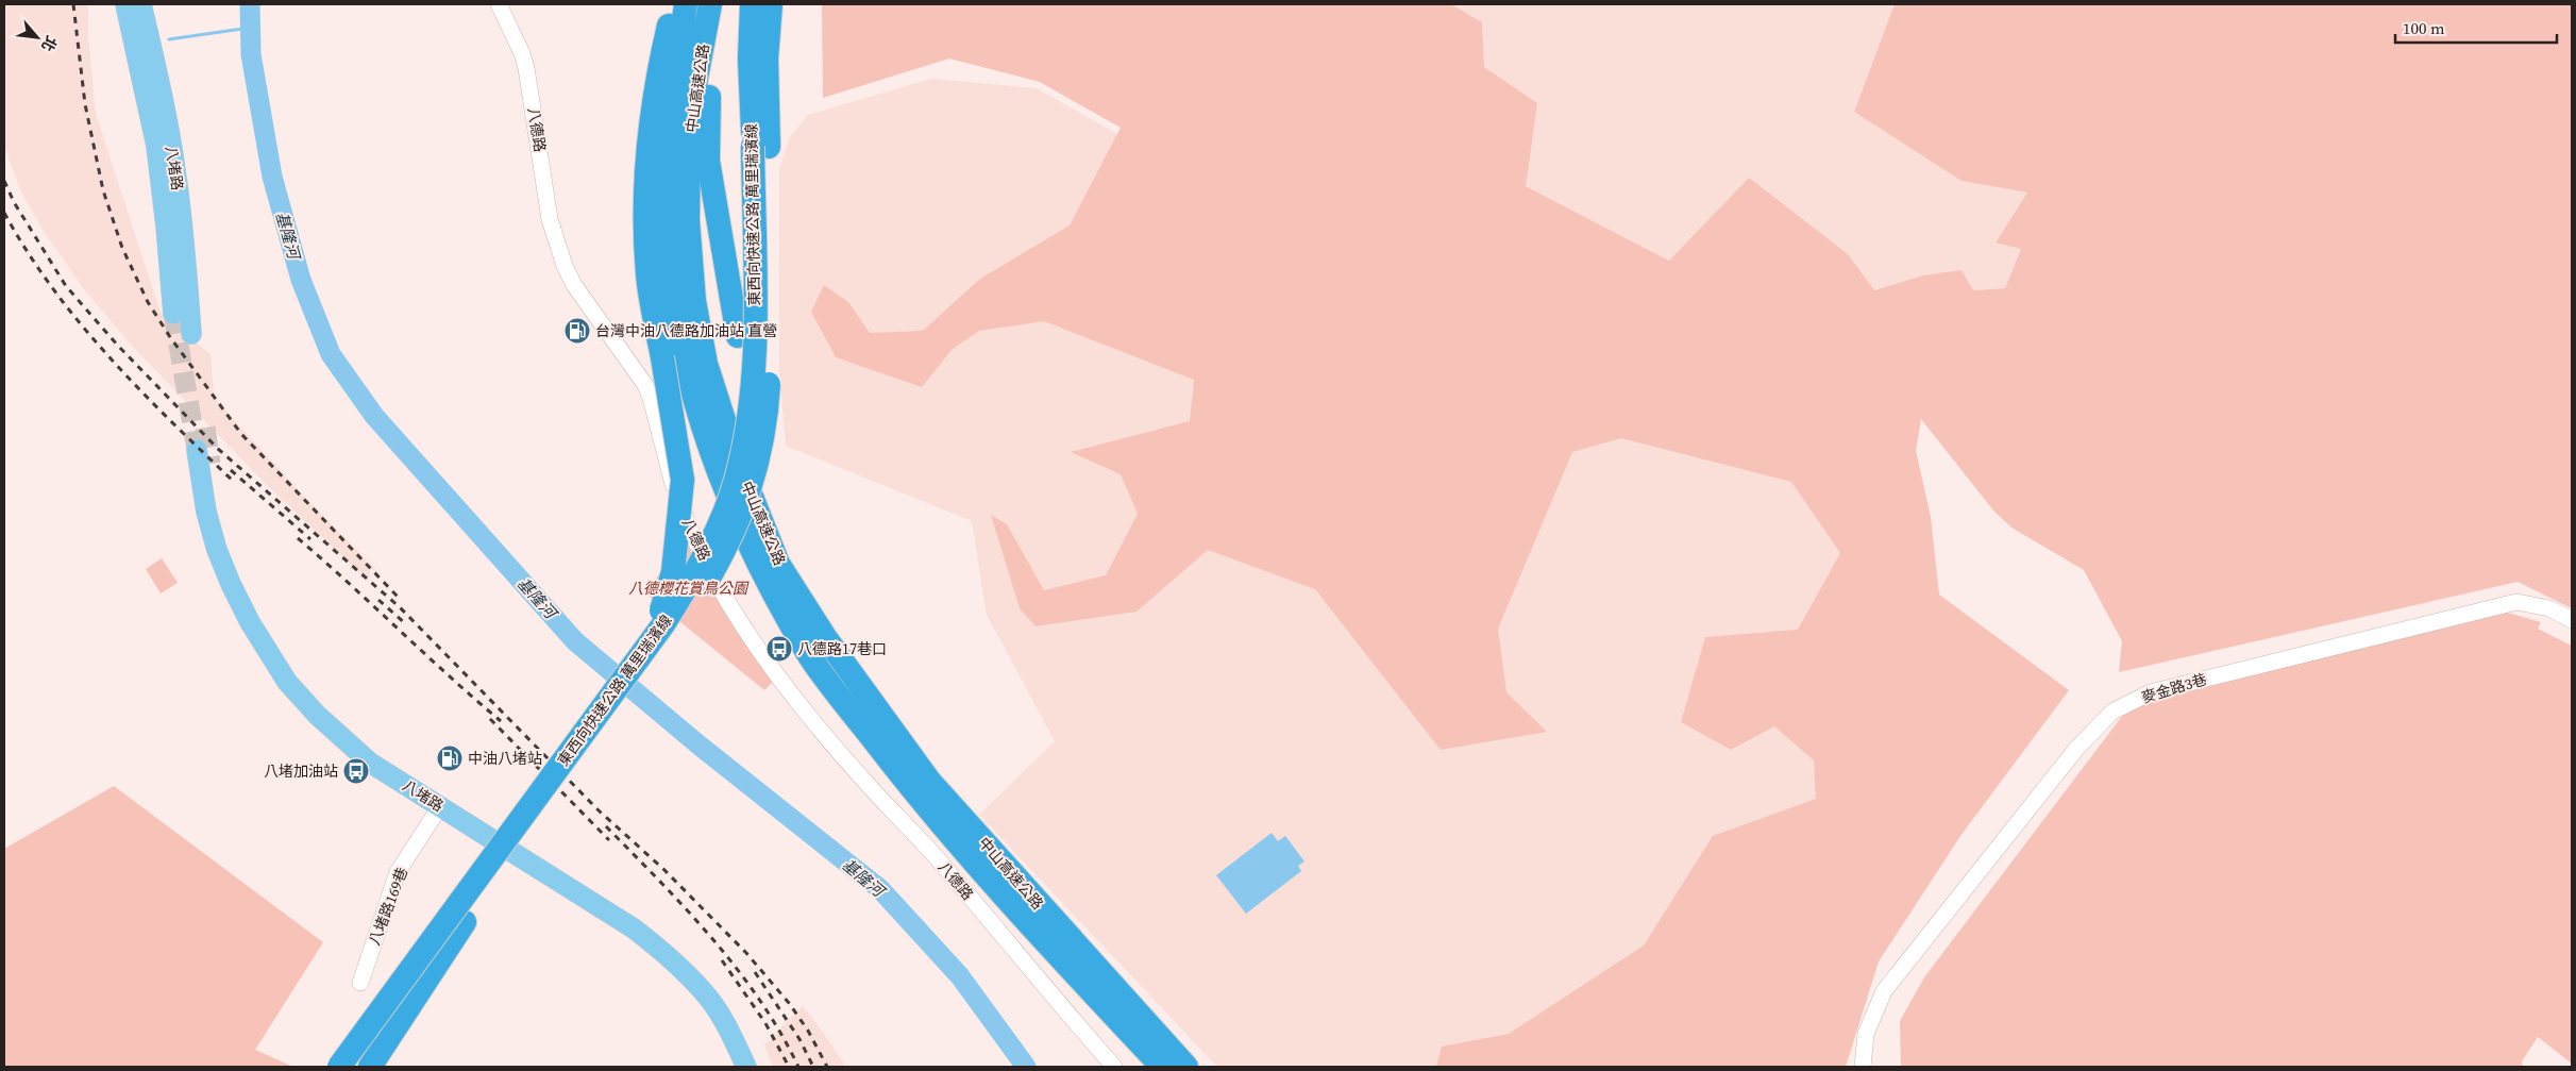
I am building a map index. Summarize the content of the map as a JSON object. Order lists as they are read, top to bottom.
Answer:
{
  "streets": {
    "highway": ["中山高速公路", "東西向快速公路 萬里瑞濱線"],
    "main road": ["八堵路"],
    "street": ["八德路", "麥金路3巷", "八堵路169巷"]
  },
  "crossings": [
    ["八堵路", "八堵路169巷"]
  ],
  "water": ["基隆河"],
  "parks": ["八德櫻花賞鳥公園"],
  "places": {
    "fuel station": ["台灣中油八德路加油站 直營", "中油八堵站"],
    "bus stop": ["八德路17巷口", "八堵加油站"]
  },
  "scale_bar": "100 m",
  "north": "bottom right"
}
